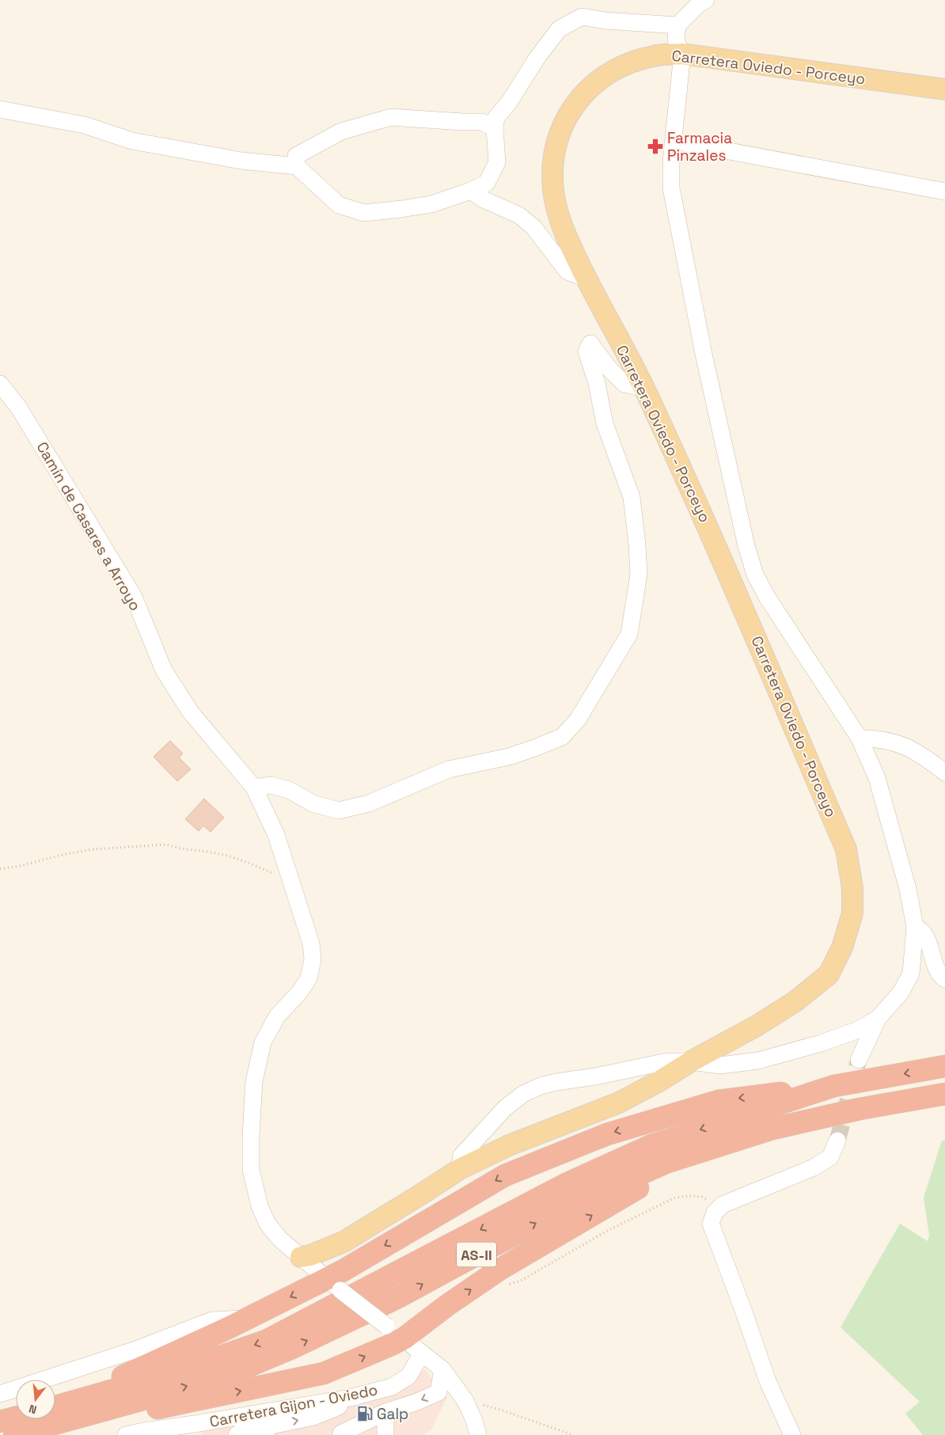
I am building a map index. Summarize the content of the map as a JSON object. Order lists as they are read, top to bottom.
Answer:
{
  "streets": {
    "highway": ["AS-II"],
    "main road": ["Carretera Oviedo - Porceyo"],
    "street": ["Camín de Casares a Arroyo", "Carretera Gijon - Oviedo"]
  },
  "crossings": [
    ["Carretera Oviedo - Porceyo", "Camín de Casares a Arroyo"],
    ["Camín de Casares a Arroyo", "Carretera Gijon - Oviedo"]
  ],
  "places": {
    "pharmacy": ["Farmacia Pinzales"],
    "fuel station": ["Galp"]
  },
  "north": "bottom"
}
